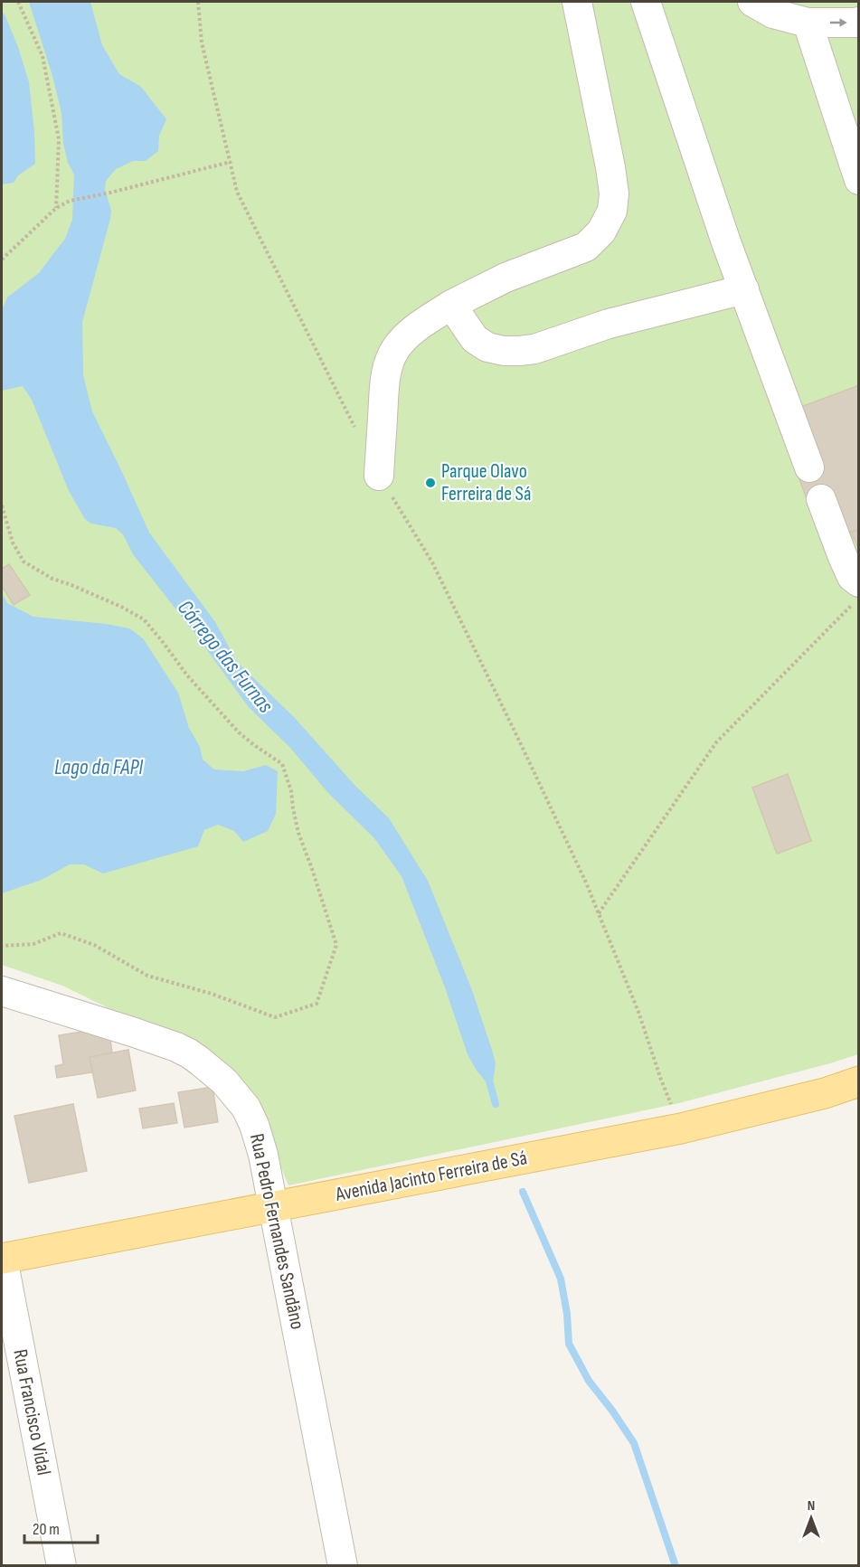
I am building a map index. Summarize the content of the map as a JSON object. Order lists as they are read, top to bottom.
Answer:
{
  "streets": {
    "main road": ["Avenida Jacinto Ferreira de Sá"],
    "street": ["Rua Pedro Fernandes Sandâno", "Rua Francisco Vidal"]
  },
  "crossings": [
    ["Avenida Jacinto Ferreira de Sá", "Rua Pedro Fernandes Sandâno"],
    ["Avenida Jacinto Ferreira de Sá", "Rua Francisco Vidal"]
  ],
  "water": ["Córrego das Furnas", "Lago da FAPI"],
  "places": ["Parque Olavo Ferreira de Sá"],
  "scale_bar": "20 m",
  "north": "top"
}
